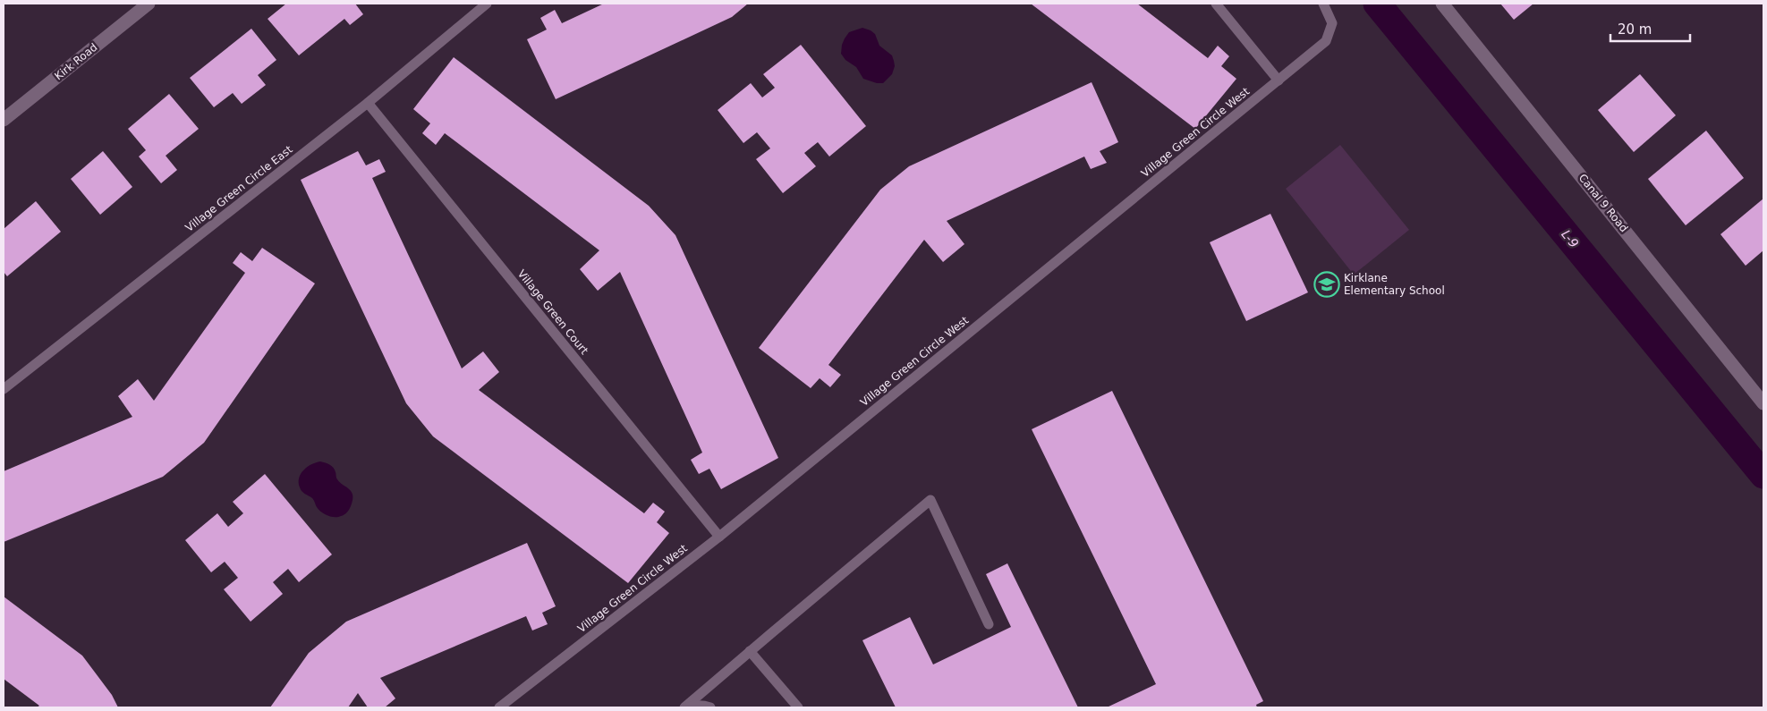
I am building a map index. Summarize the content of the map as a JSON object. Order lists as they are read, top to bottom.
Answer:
{
  "streets": {
    "street": ["Kirk Road", "Canal 9 Road"],
    "lane": ["Village Green Circle West", "Village Green Circle East", "Village Green Court"]
  },
  "crossings": [
    ["Village Green Circle West", "Village Green Court"],
    ["Village Green Circle East", "Village Green Court"]
  ],
  "water": ["L-9"],
  "places": {
    "school or university": ["Kirklane Elementary School"]
  },
  "scale_bar": "20 m"
}
